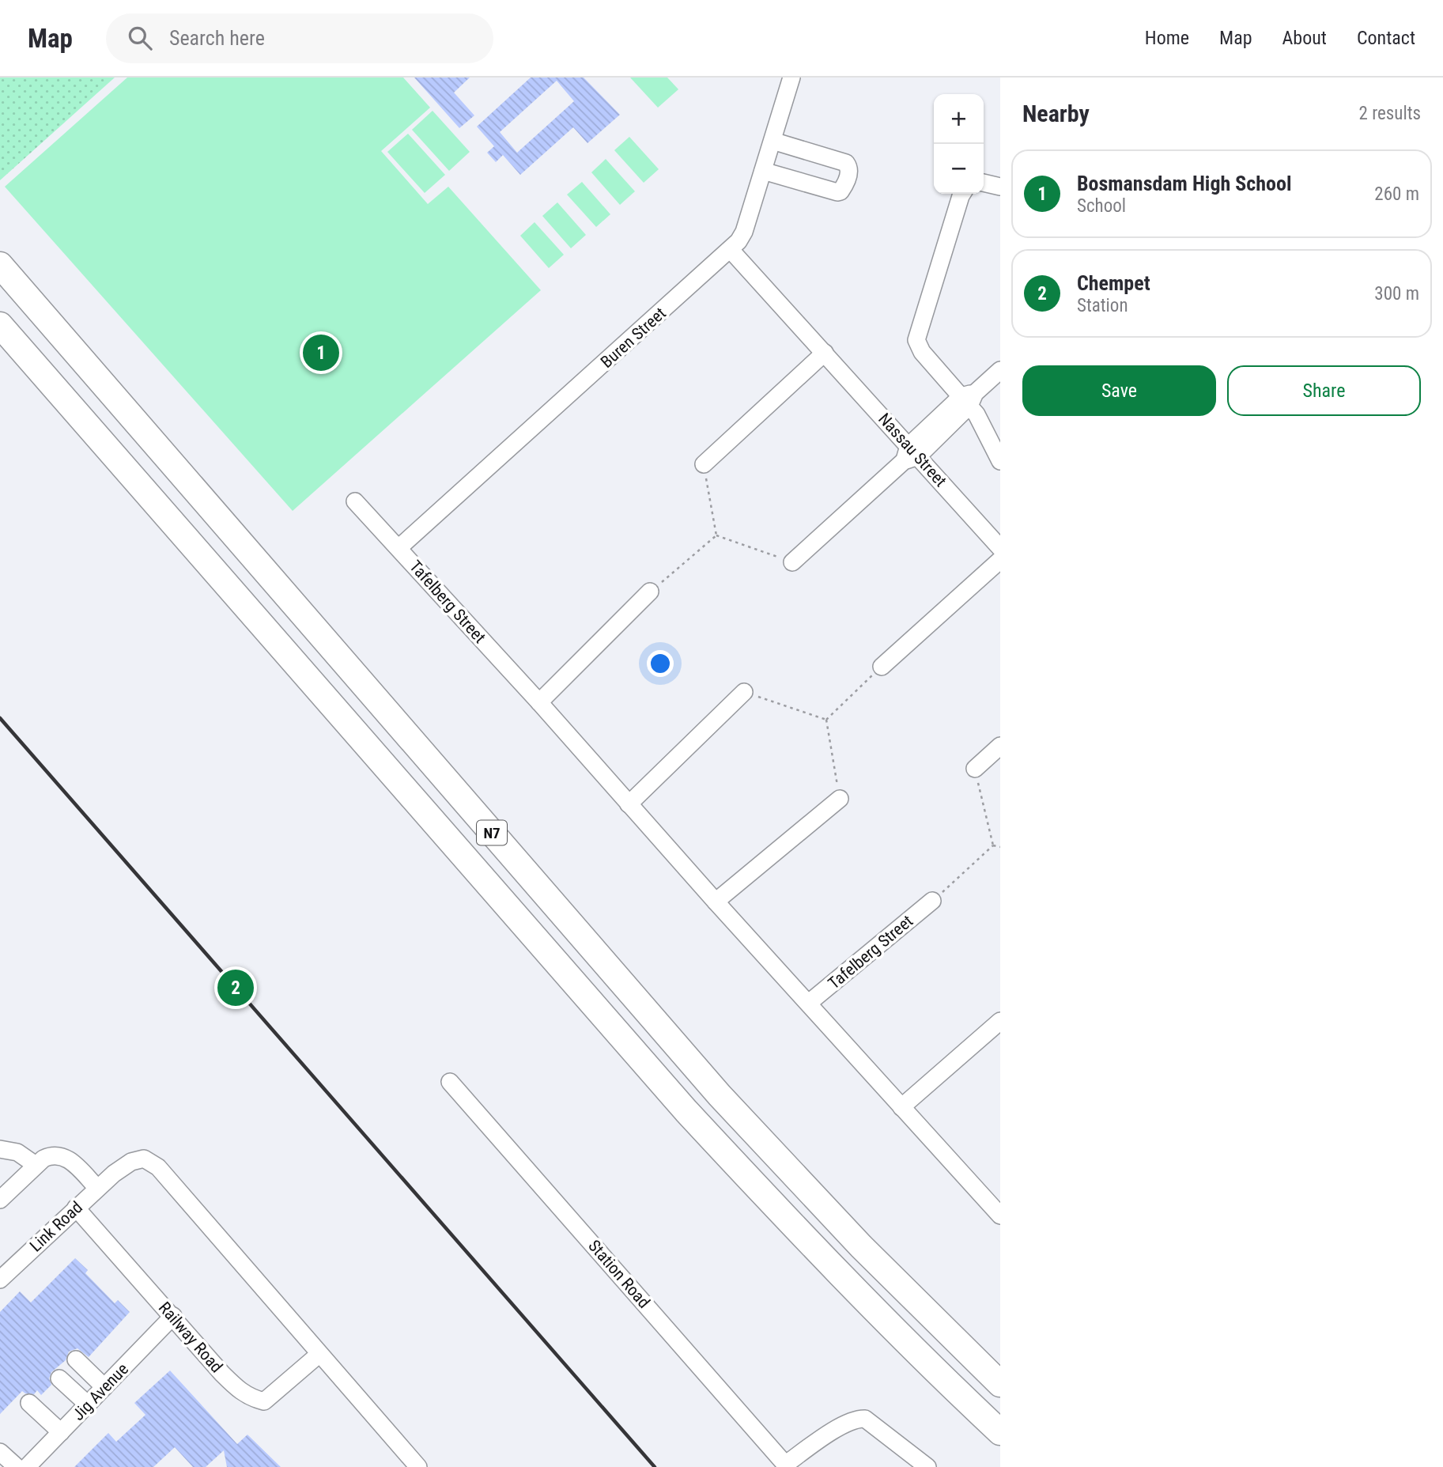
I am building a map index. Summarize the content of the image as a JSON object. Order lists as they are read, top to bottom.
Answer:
{
  "streets": {
    "highway": ["N7"],
    "street": [
      "Buren Street",
      "Nassau Street",
      "Tafelberg Street",
      "Link Road",
      "Station Road",
      "Railway Road",
      "Jig Avenue"
    ]
  },
  "crossings": [
    ["Buren Street", "Nassau Street"],
    ["Buren Street", "Tafelberg Street"],
    ["Link Road", "Railway Road"],
    ["Railway Road", "Jig Avenue"]
  ],
  "page": {
    "header": "Map",
    "search": "Search here",
    "nav": [
      "Home",
      "Map",
      "About",
      "Contact"
    ],
    "heading": ["Nearby", "2 results"],
    "map_buttons": ["+", "−"],
    "list": [
      {
        "mark": "1",
        "name": "Bosmansdam High School",
        "note": "School",
        "value": "260 m"
      },
      {
        "mark": "2",
        "name": "Chempet",
        "note": "Station",
        "value": "300 m"
      }
    ],
    "pins": ["1", "2"],
    "buttons": ["Save", "Share"]
  }
}
